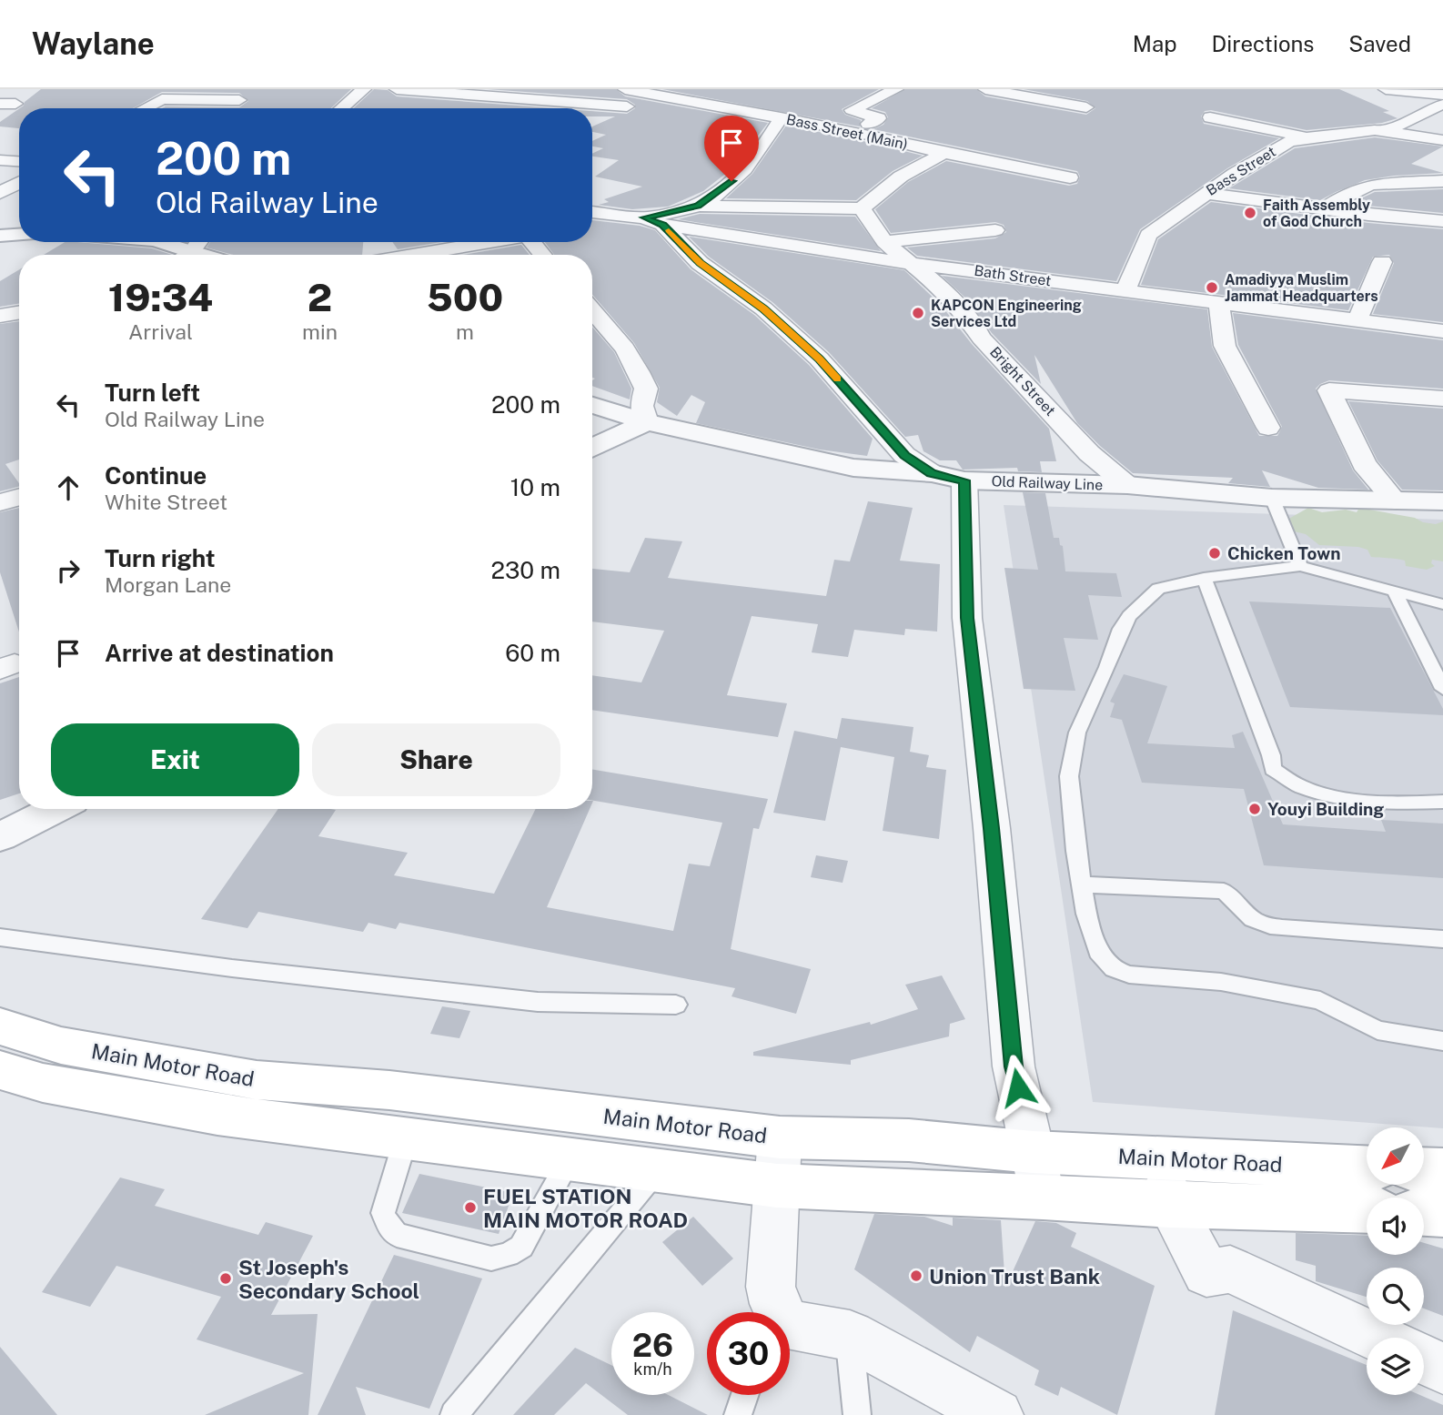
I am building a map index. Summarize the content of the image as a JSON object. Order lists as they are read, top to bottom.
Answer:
{
  "streets": {
    "main road": ["Main Motor Road"],
    "street": [
      "Bass Street (Main)",
      "Bass Street",
      "Bath Street",
      "Bright Street",
      "Old Railway Line"
    ]
  },
  "crossings": [
    ["Bass Street", "Bath Street"],
    ["Bath Street", "Bright Street"],
    ["Bright Street", "Old Railway Line"]
  ],
  "places": [
    "Faith Assembly of God Church",
    "Amadiyya Muslim Jammat Headquarters",
    "KAPCON Engineering Services Ltd",
    "Chicken Town",
    "Youyi Building",
    "FUEL STATION MAIN MOTOR ROAD",
    "Union Trust Bank",
    "St Joseph's Secondary School"
  ],
  "north": "bottom left",
  "page": {
    "header": "Waylane",
    "nav": ["Map", "Directions", "Saved"],
    "turn": ["200 m", "Old Railway Line"],
    "eta": [
      "19:34",
      "Arrival",
      "2",
      "min",
      "500",
      "m"
    ],
    "list": [
      {
        "name": "Turn left",
        "note": "Old Railway Line",
        "value": "200 m"
      },
      {
        "name": "Continue",
        "note": "White Street",
        "value": "10 m"
      },
      {
        "name": "Turn right",
        "note": "Morgan Lane",
        "value": "230 m"
      },
      {
        "name": "Arrive at destination",
        "value": "60 m"
      }
    ],
    "buttons": ["Exit", "Share"],
    "speed": "26 km/h",
    "limit": "30"
  }
}
